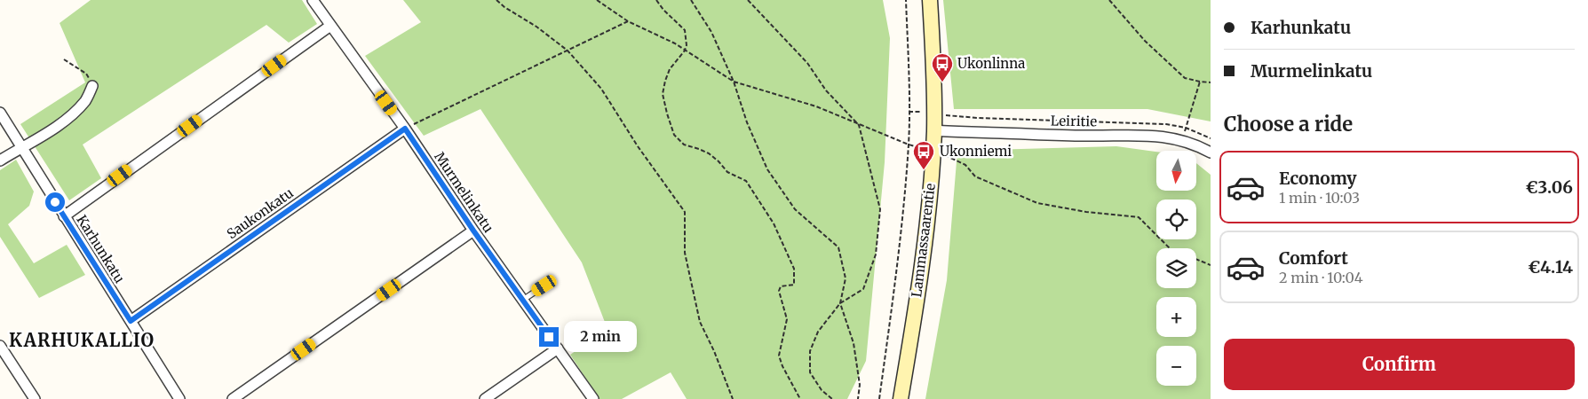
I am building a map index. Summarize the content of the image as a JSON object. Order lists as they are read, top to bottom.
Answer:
{
  "streets": {
    "street": [
      "Leiritie",
      "Murmelinkatu",
      "Saukonkatu",
      "Lammassaarentie",
      "Karhunkatu"
    ]
  },
  "crossings": [
    ["Leiritie", "Lammassaarentie"],
    ["Murmelinkatu", "Saukonkatu"],
    ["Saukonkatu", "Karhunkatu"]
  ],
  "districts": ["KARHUKALLIO"],
  "places": {
    "bus stop": ["Ukonlinna", "Ukonniemi"]
  },
  "north": "bottom",
  "page": {
    "banner": ["Karhunkatu", "Murmelinkatu"],
    "heading": "Choose a ride",
    "map_buttons": ["+", "−"],
    "list": [
      {
        "name": "Economy",
        "note": "1 min · 10:03",
        "value": "€3.06"
      },
      {
        "name": "Comfort",
        "note": "2 min · 10:04",
        "value": "€4.14"
      }
    ],
    "bubble": "2 min",
    "buttons": "Confirm"
  }
}
